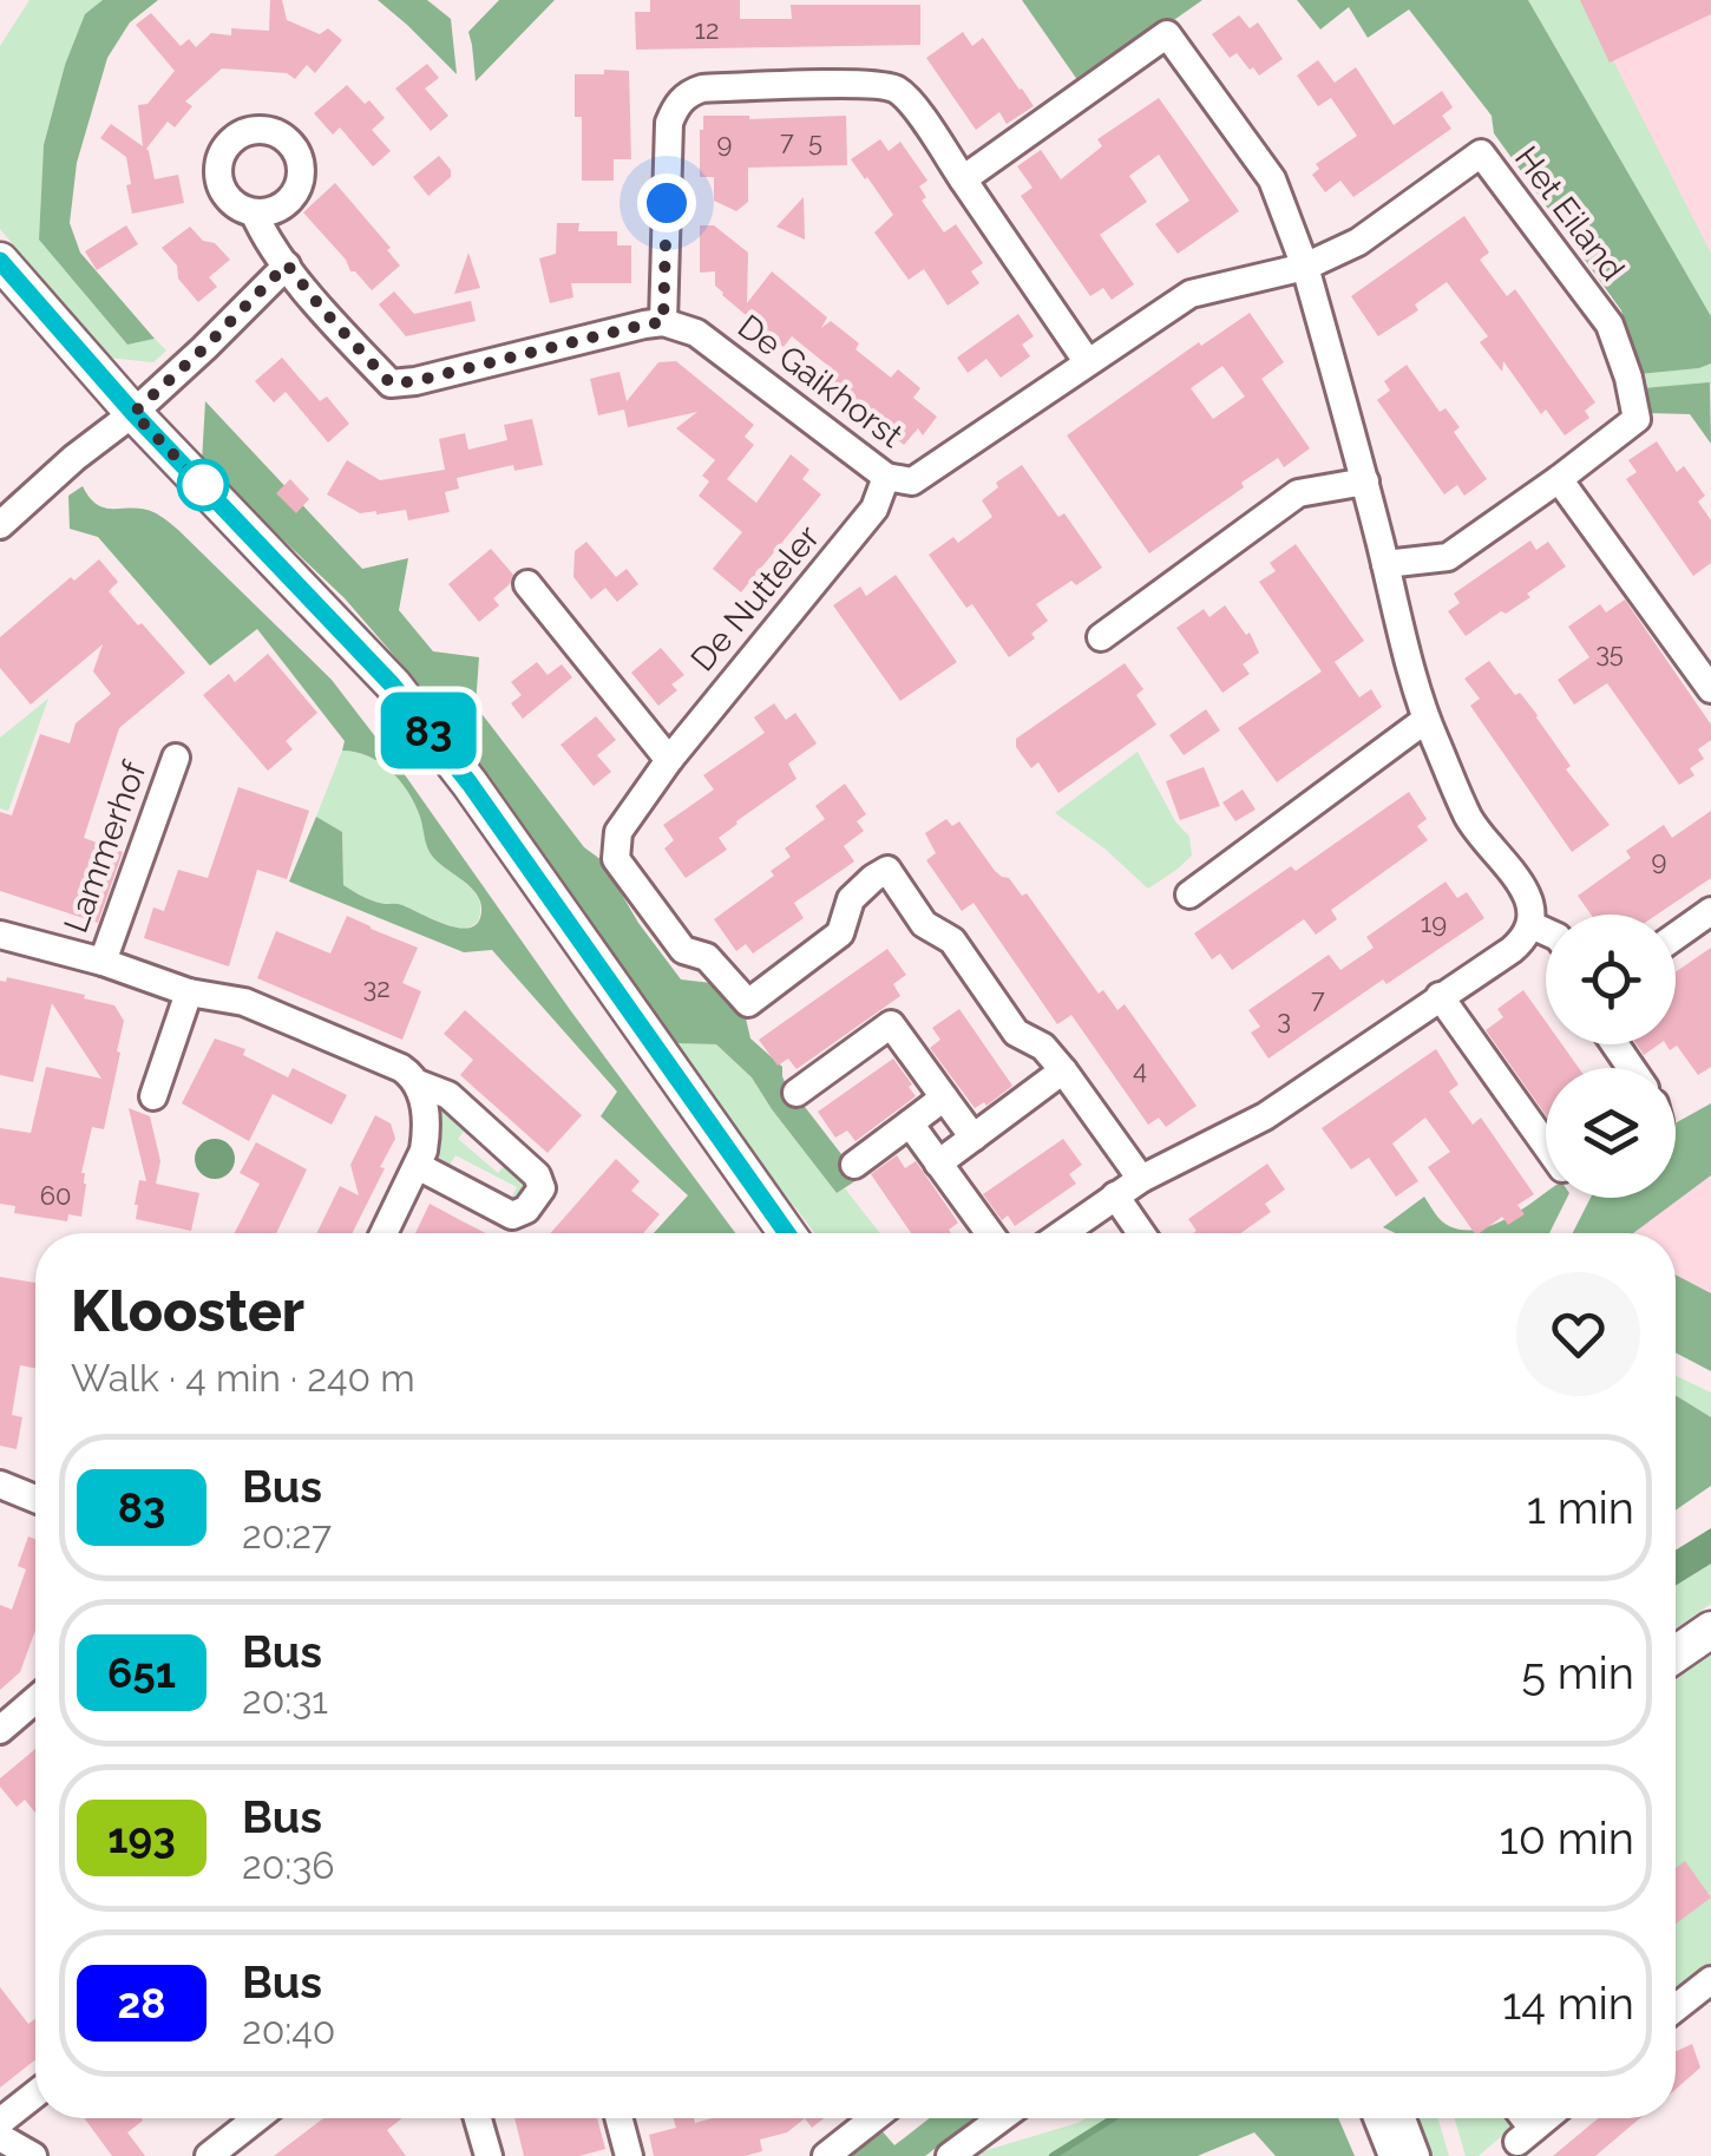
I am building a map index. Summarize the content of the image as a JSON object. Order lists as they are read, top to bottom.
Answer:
{
  "streets": {
    "street": [
      "Het Eiland",
      "De Gaikhorst",
      "De Nutteler",
      "Lammerhof"
    ]
  },
  "crossings": [
    ["Het Eiland", "De Gaikhorst"],
    ["De Gaikhorst", "De Nutteler"]
  ],
  "lines": ["bus line 83"],
  "house_numbers": [
    "12",
    "7",
    "5",
    "9",
    "35",
    "9",
    "19",
    "32",
    "7",
    "3",
    "4",
    "60"
  ],
  "page": {
    "on_map": "83",
    "heading": ["Klooster", "Walk · 4 min · 240 m"],
    "list": [
      {
        "mark": "83",
        "name": "Bus",
        "note": "20:27",
        "value": "1 min"
      },
      {
        "mark": "651",
        "name": "Bus",
        "note": "20:31",
        "value": "5 min"
      },
      {
        "mark": "193",
        "name": "Bus",
        "note": "20:36",
        "value": "10 min"
      },
      {
        "mark": "28",
        "name": "Bus",
        "note": "20:40",
        "value": "14 min"
      }
    ]
  }
}
